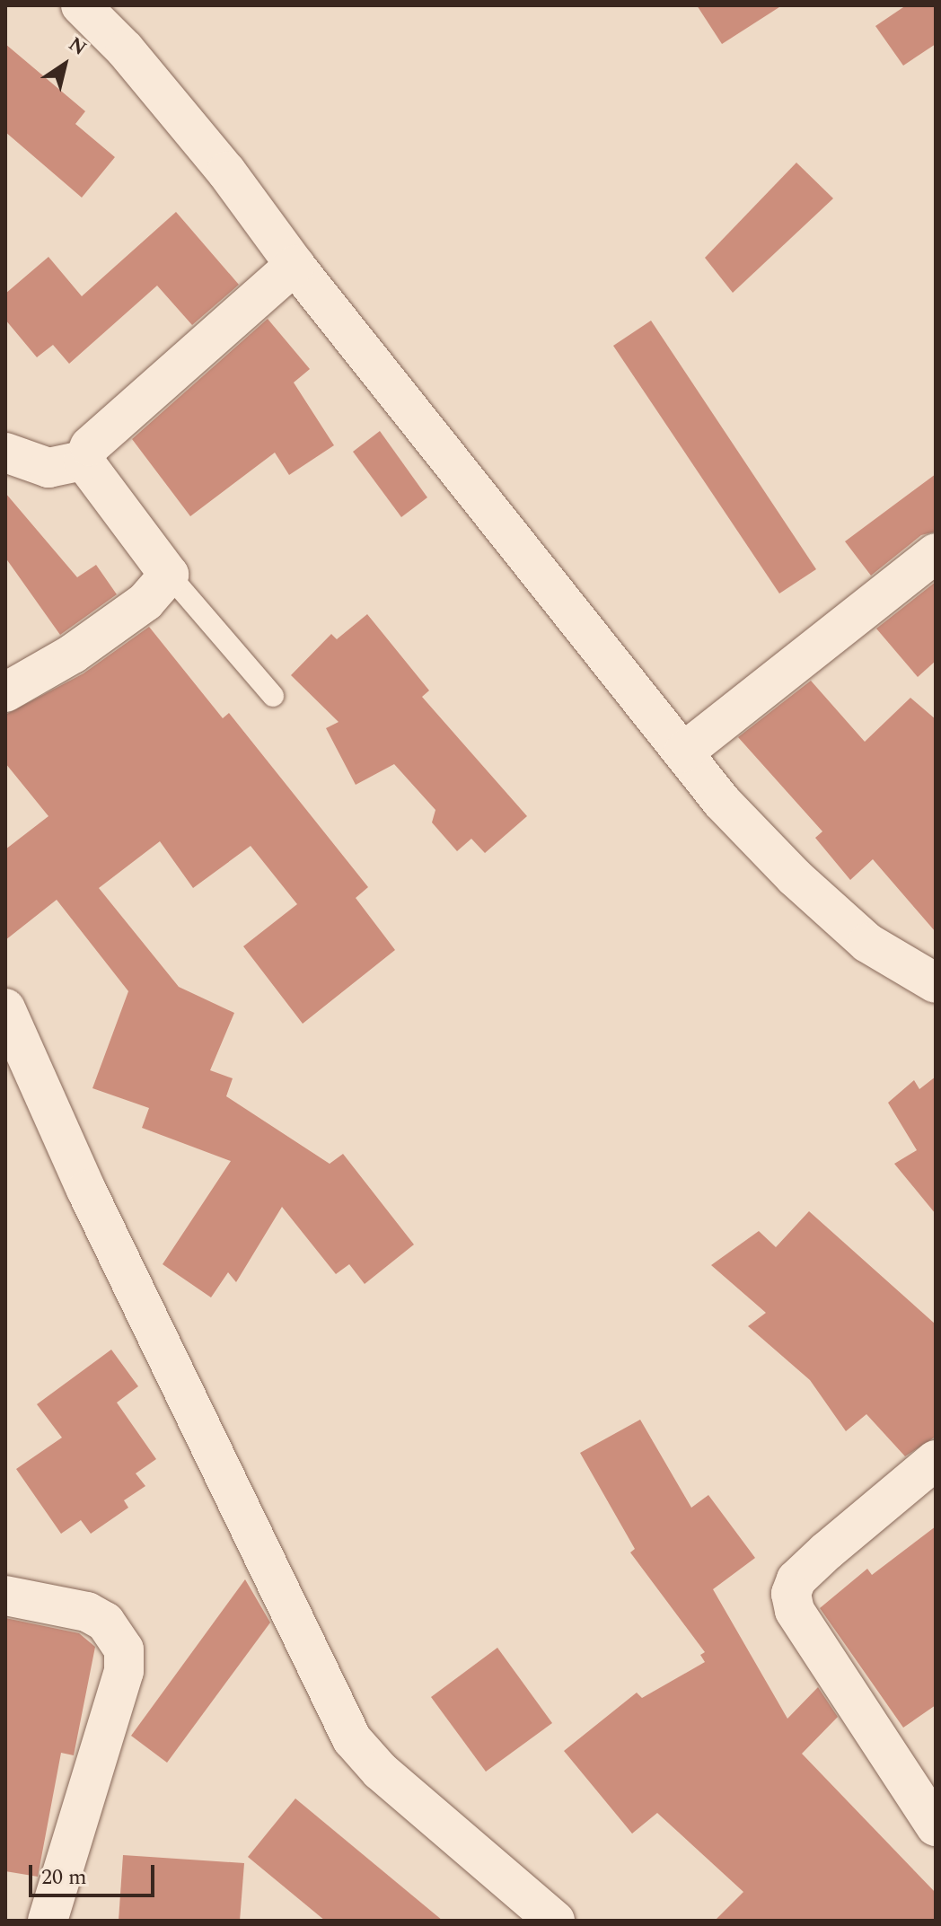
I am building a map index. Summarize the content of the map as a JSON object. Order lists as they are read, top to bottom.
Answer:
{
  "scale_bar": "20 m",
  "north": "top right"
}
